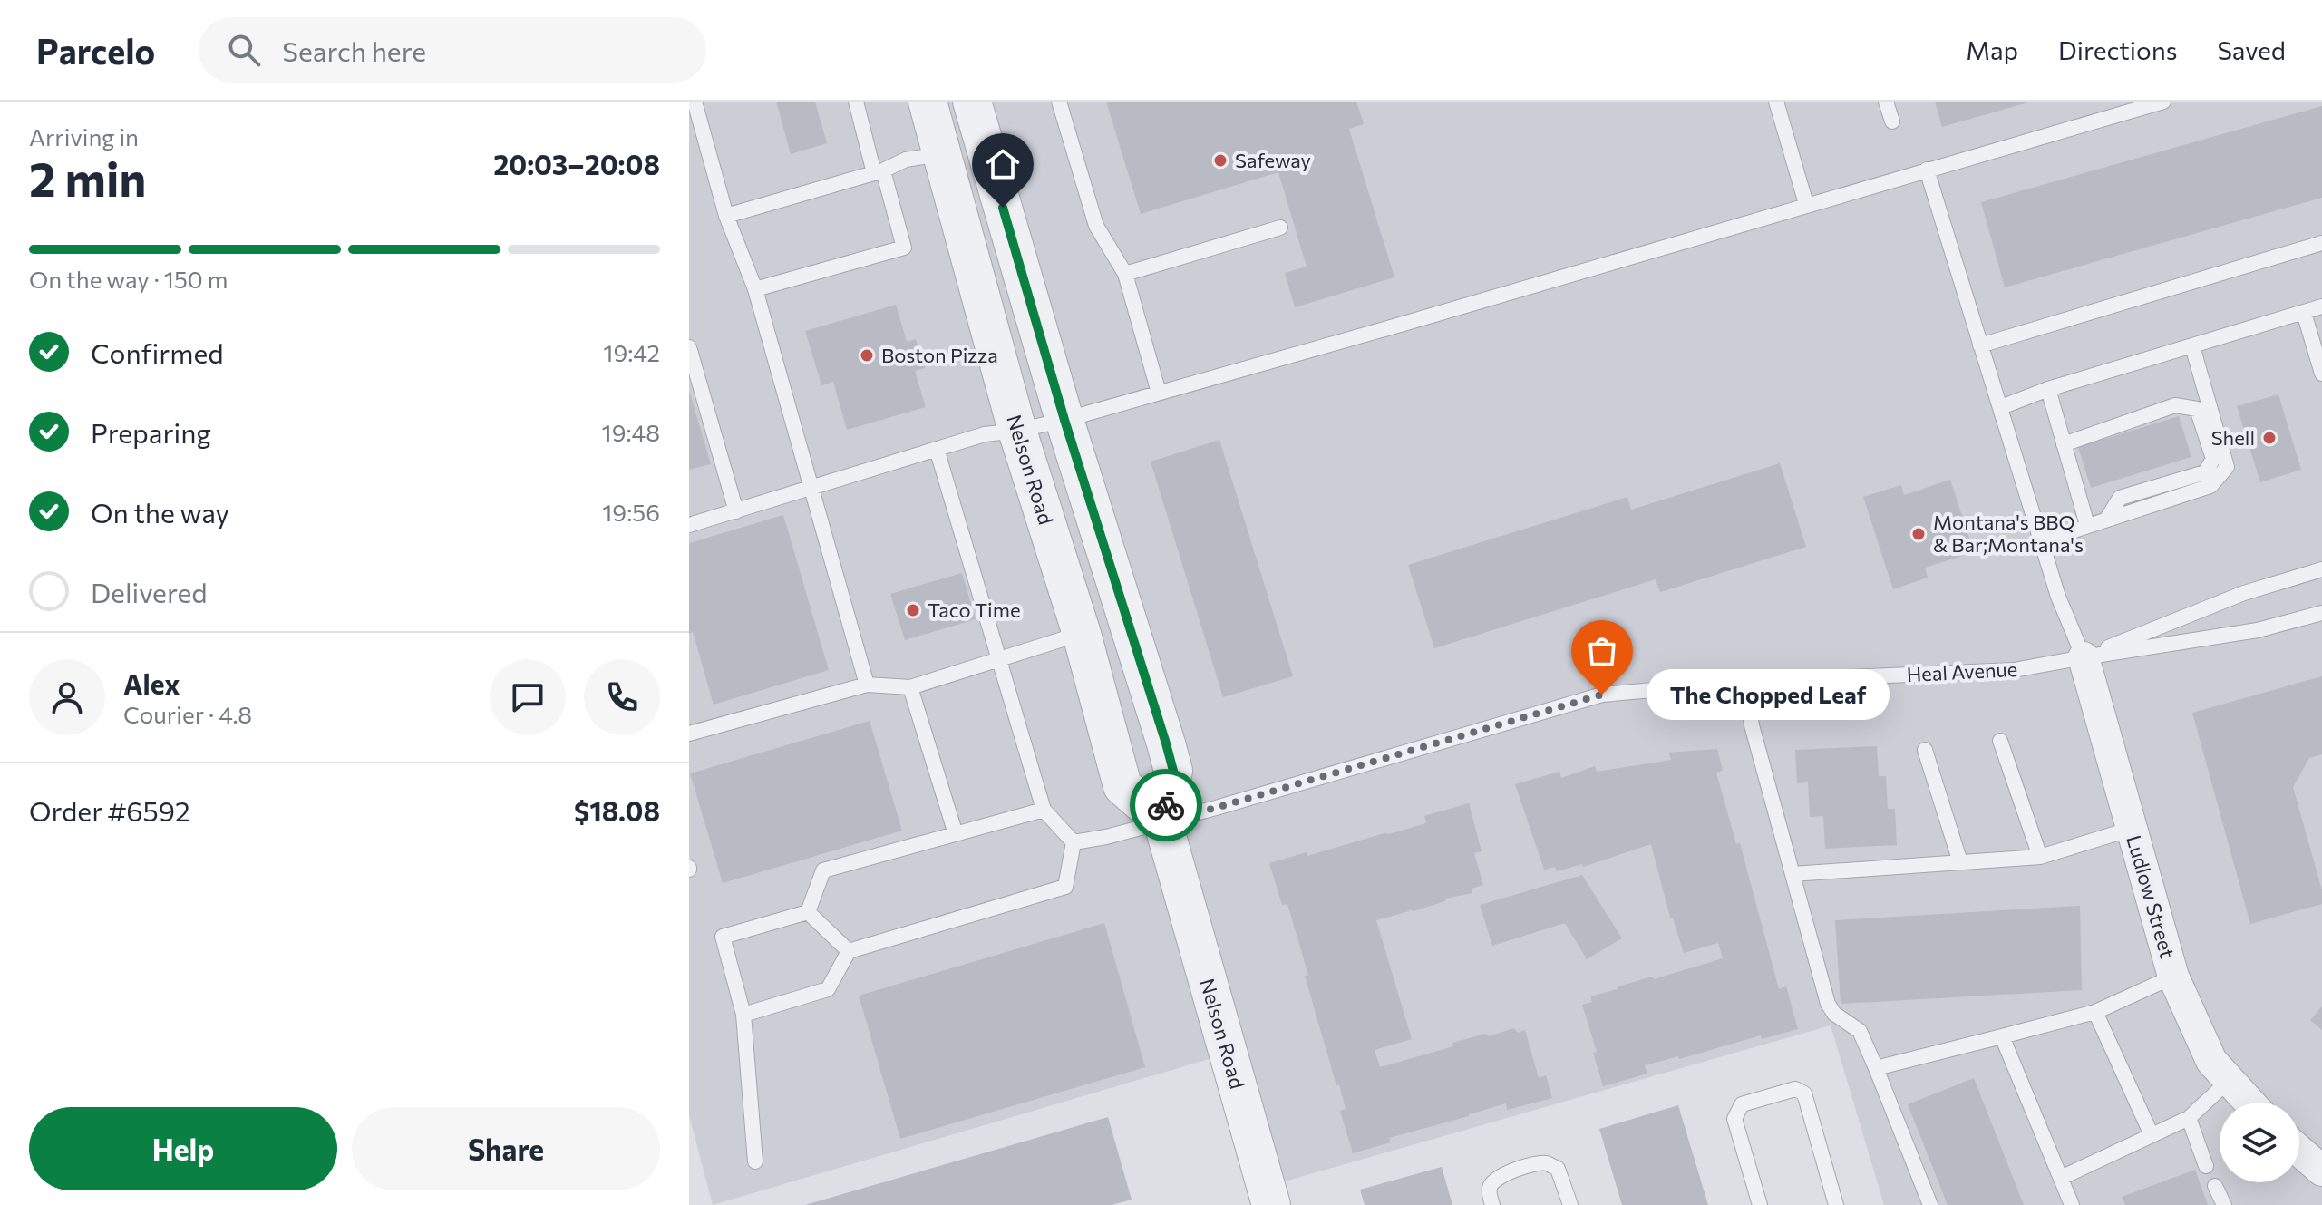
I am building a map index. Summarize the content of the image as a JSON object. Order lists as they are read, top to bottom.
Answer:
{
  "streets": {
    "street": ["Nelson Road", "Ludlow Street"],
    "lane": ["Heal Avenue"]
  },
  "crossings": [
    ["Nelson Road", "Heal Avenue"],
    ["Heal Avenue", "Ludlow Street"]
  ],
  "places": [
    "Safeway",
    "Boston Pizza",
    "Shell",
    "Montana's BBQ & Bar;Montana's",
    "Taco Time",
    "The Chopped Leaf"
  ],
  "page": {
    "header": "Parcelo",
    "search": "Search here",
    "nav": ["Map", "Directions", "Saved"],
    "heading": ["2 min", "Arriving in", "20:03–20:08"],
    "panel": [
      "Alex",
      "Courier · 4.8",
      "Order #6592",
      "$18.08"
    ],
    "bar": "On the way · 150 m",
    "list": [
      ["Confirmed", "19:42"],
      ["Preparing", "19:48"],
      ["On the way", "19:56"],
      "Delivered"
    ],
    "bubble": "The Chopped Leaf",
    "buttons": ["Help", "Share"]
  }
}
